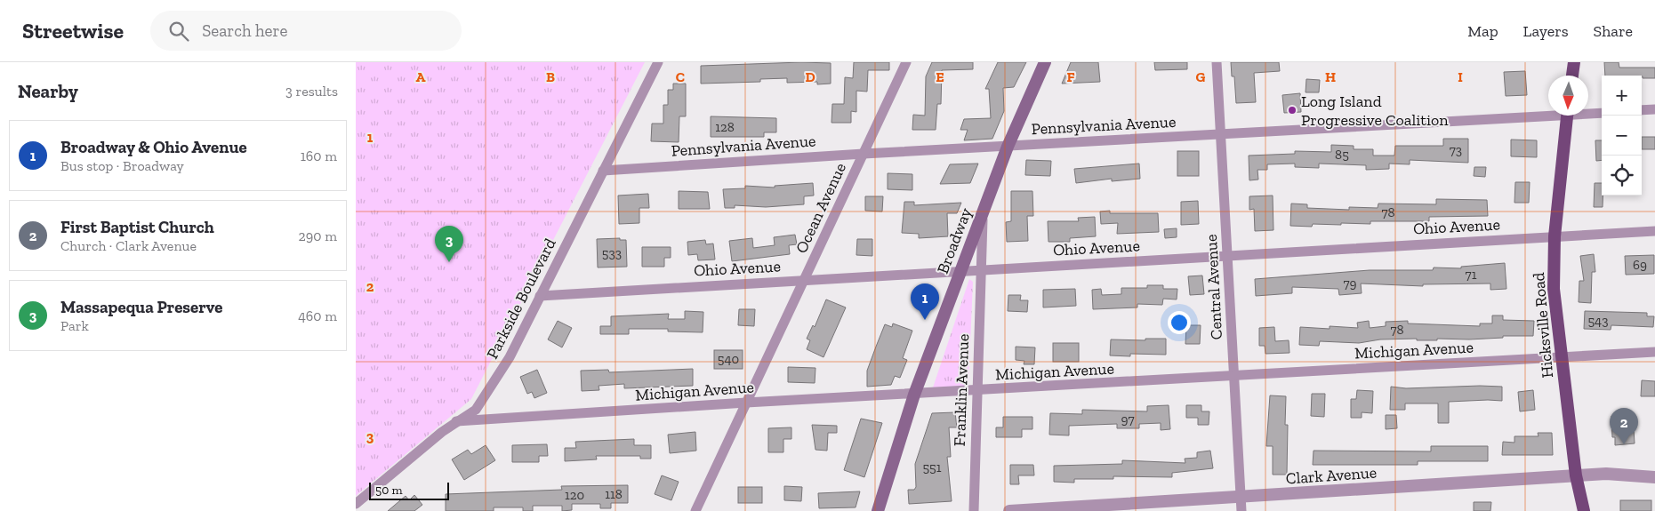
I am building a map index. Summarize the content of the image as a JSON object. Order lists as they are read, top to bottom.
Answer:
{
  "streets": {
    "main road": ["Broadway", "Hicksville Road"],
    "street": [
      "Pennsylvania Avenue",
      "Ocean Avenue",
      "Ohio Avenue",
      "Central Avenue",
      "Parkside Boulevard",
      "Michigan Avenue",
      "Franklin Avenue",
      "Clark Avenue"
    ]
  },
  "crossings": [
    ["Pennsylvania Avenue", "Ocean Avenue"],
    ["Pennsylvania Avenue", "Broadway"],
    ["Pennsylvania Avenue", "Central Avenue"],
    ["Pennsylvania Avenue", "Parkside Boulevard"],
    ["Ocean Avenue", "Ohio Avenue"],
    ["Ocean Avenue", "Michigan Avenue"],
    ["Ohio Avenue", "Broadway"],
    ["Ohio Avenue", "Central Avenue"],
    ["Ohio Avenue", "Parkside Boulevard"],
    ["Ohio Avenue", "Hicksville Road"],
    ["Ohio Avenue", "Franklin Avenue"],
    ["Broadway", "Michigan Avenue"],
    ["Broadway", "Franklin Avenue"],
    ["Central Avenue", "Michigan Avenue"],
    ["Central Avenue", "Clark Avenue"],
    ["Parkside Boulevard", "Michigan Avenue"],
    ["Hicksville Road", "Michigan Avenue"],
    ["Hicksville Road", "Clark Avenue"],
    ["Michigan Avenue", "Franklin Avenue"]
  ],
  "places": ["Long Island Progressive Coalition"],
  "house_numbers": [
    "128",
    "73",
    "85",
    "78",
    "533",
    "69",
    "71",
    "79",
    "543",
    "78",
    "540",
    "97",
    "551",
    "118",
    "120"
  ],
  "scale_bar": "50 m",
  "north": "bottom",
  "page": {
    "header": "Streetwise",
    "search": "Search here",
    "nav": ["Map", "Layers", "Share"],
    "heading": ["Nearby", "3 results"],
    "map_buttons": ["+", "−"],
    "list": [
      {
        "mark": "1",
        "name": "Broadway & Ohio Avenue",
        "note": "Bus stop · Broadway",
        "value": "160 m"
      },
      {
        "mark": "2",
        "name": "First Baptist Church",
        "note": "Church · Clark Avenue",
        "value": "290 m"
      },
      {
        "mark": "3",
        "name": "Massapequa Preserve",
        "note": "Park",
        "value": "460 m"
      }
    ],
    "pins": ["3", "1", "2"],
    "scale": "50 m"
  },
  "grid": {
    "columns": [
      "A",
      "B",
      "C",
      "D",
      "E",
      "F",
      "G",
      "H",
      "I"
    ],
    "rows": ["1", "2", "3"]
  }
}
